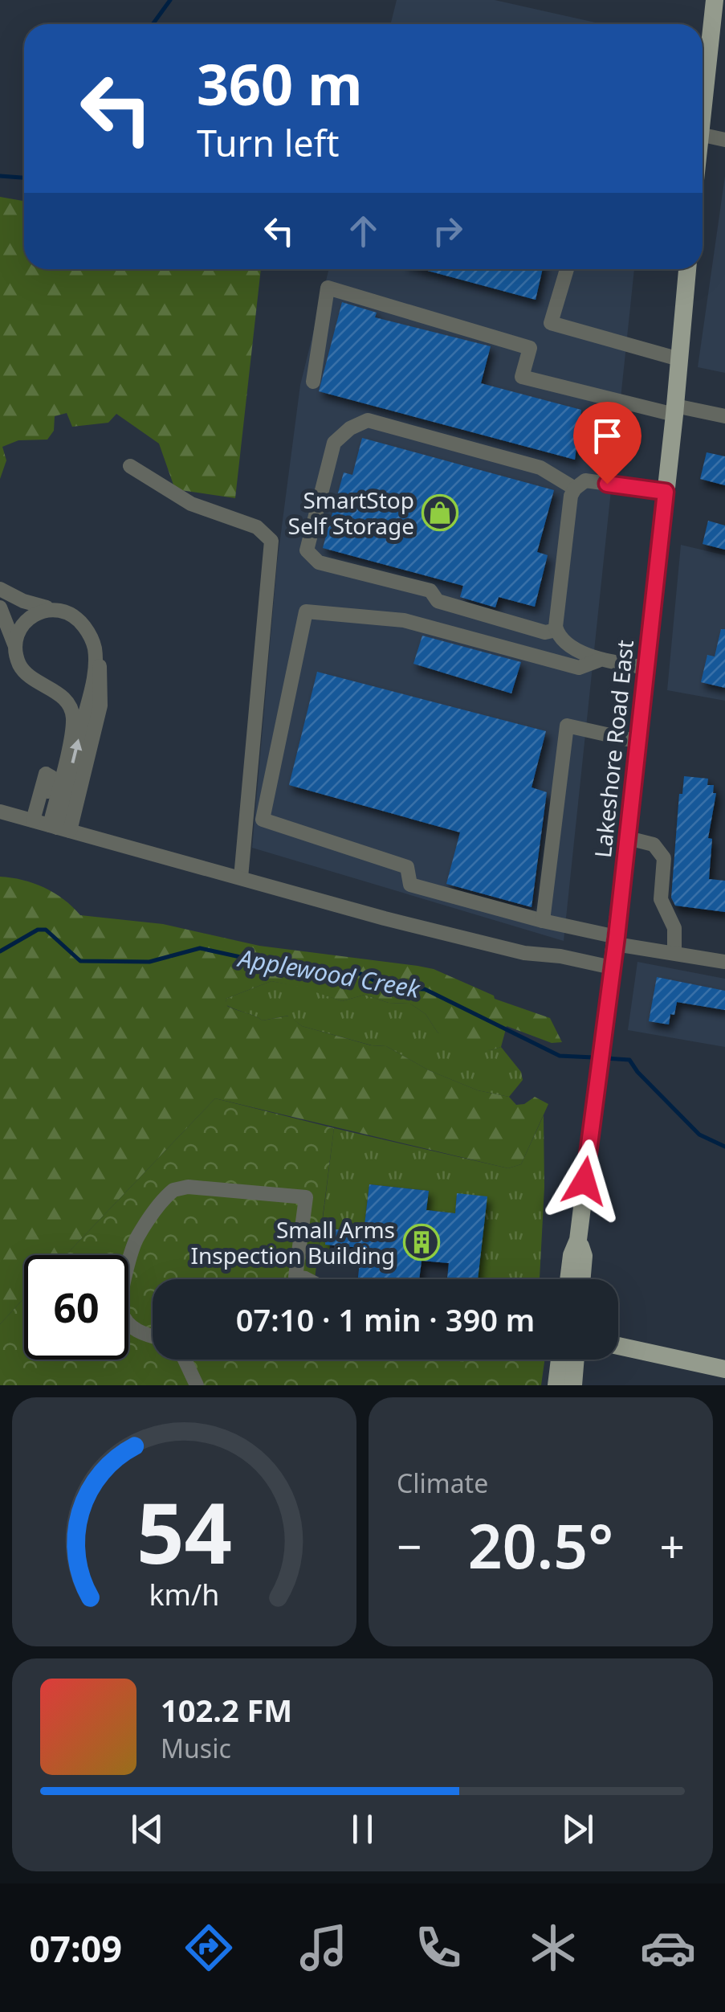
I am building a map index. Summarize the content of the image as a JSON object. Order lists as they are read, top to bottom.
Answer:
{
  "streets": {
    "main road": ["Lakeshore Road East"]
  },
  "water": ["Applewood Creek"],
  "places": {
    "shop": ["SmartStop Self Storage"],
    "building": ["Small Arms Inspection Building"]
  },
  "page": {
    "turn": ["360 m", "Turn left"],
    "limit": "60",
    "trip": "07:10 · 1 min · 390 m",
    "tile": "Climate",
    "heat": ["−", "20.5°", "+"],
    "song": ["102.2 FM", "Music"],
    "tabs": "07:09",
    "gauge": ["54", "km/h"]
  }
}
